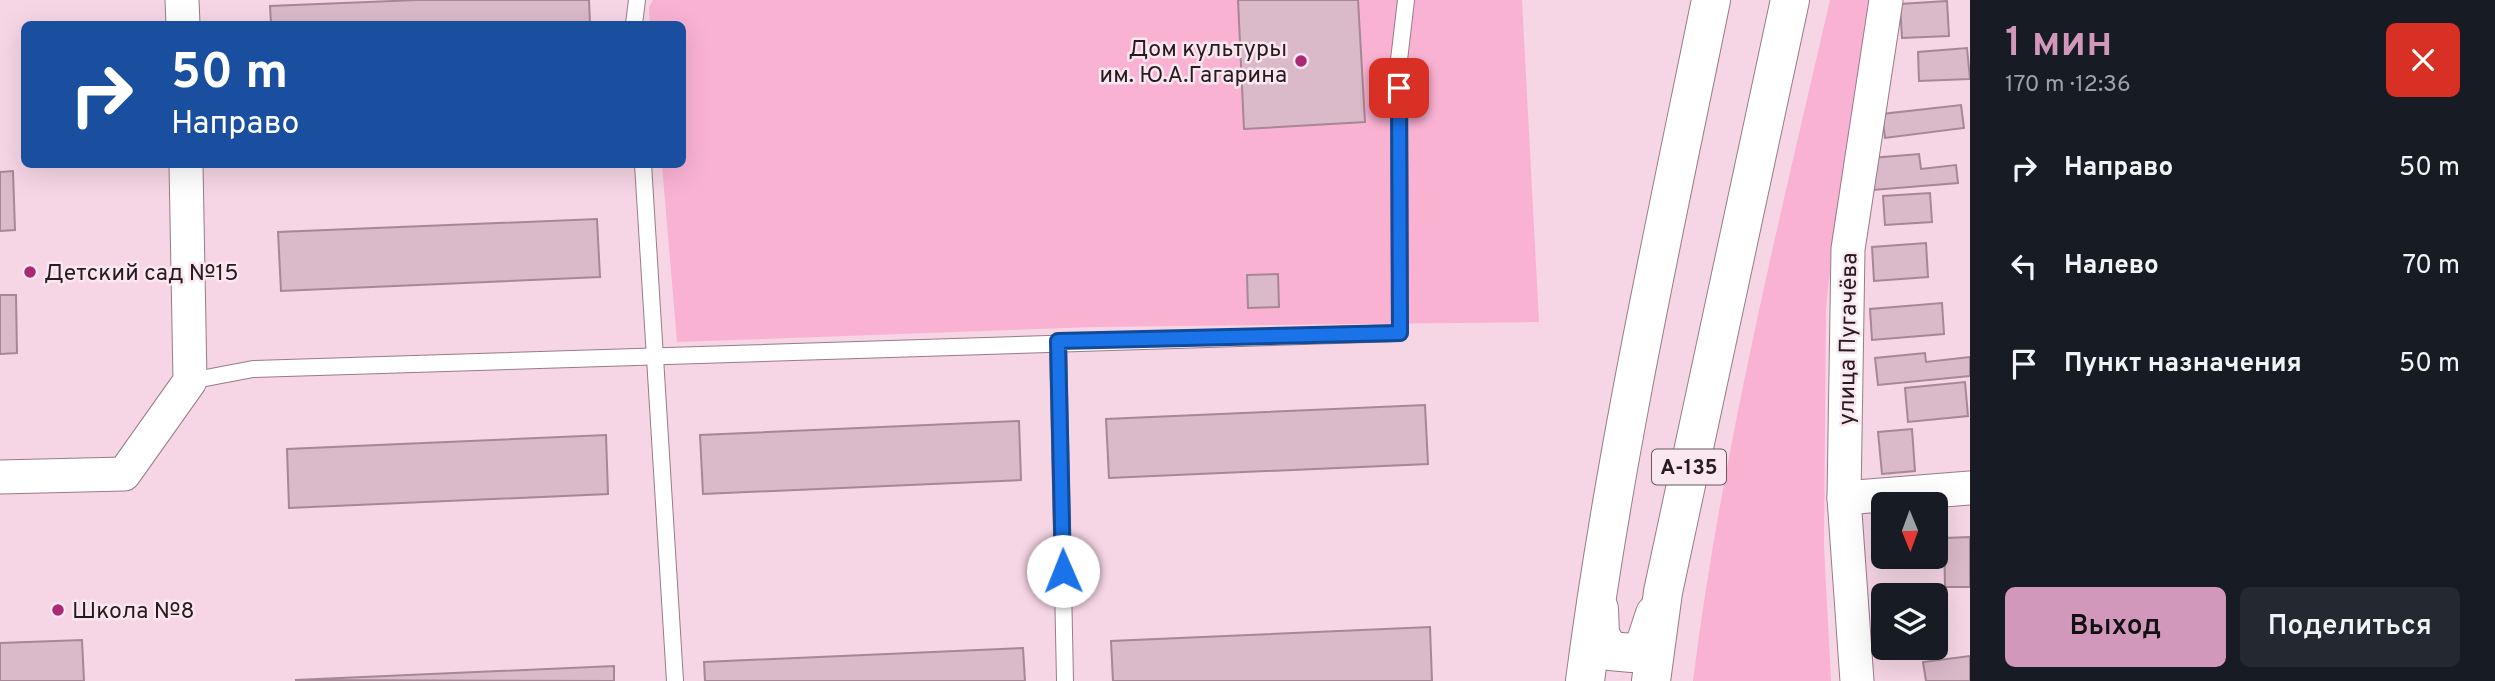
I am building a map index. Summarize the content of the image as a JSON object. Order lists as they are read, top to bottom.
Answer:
{
  "streets": {
    "highway": ["А-135"],
    "street": ["улица Пугачёва"]
  },
  "places": ["Дом культуры им. Ю.А.Гагарина", "Детский сад №15", "Школа №8"],
  "north": "bottom",
  "page": {
    "heading": ["1 мин", "170 m · 12:36"],
    "turn": ["50 m", "Направо"],
    "list": [
      {
        "name": "Направо",
        "value": "50 m"
      },
      {
        "name": "Налево",
        "value": "70 m"
      },
      {
        "name": "Пункт назначения",
        "value": "50 m"
      }
    ],
    "buttons": ["Выход", "Поделиться"]
  }
}
